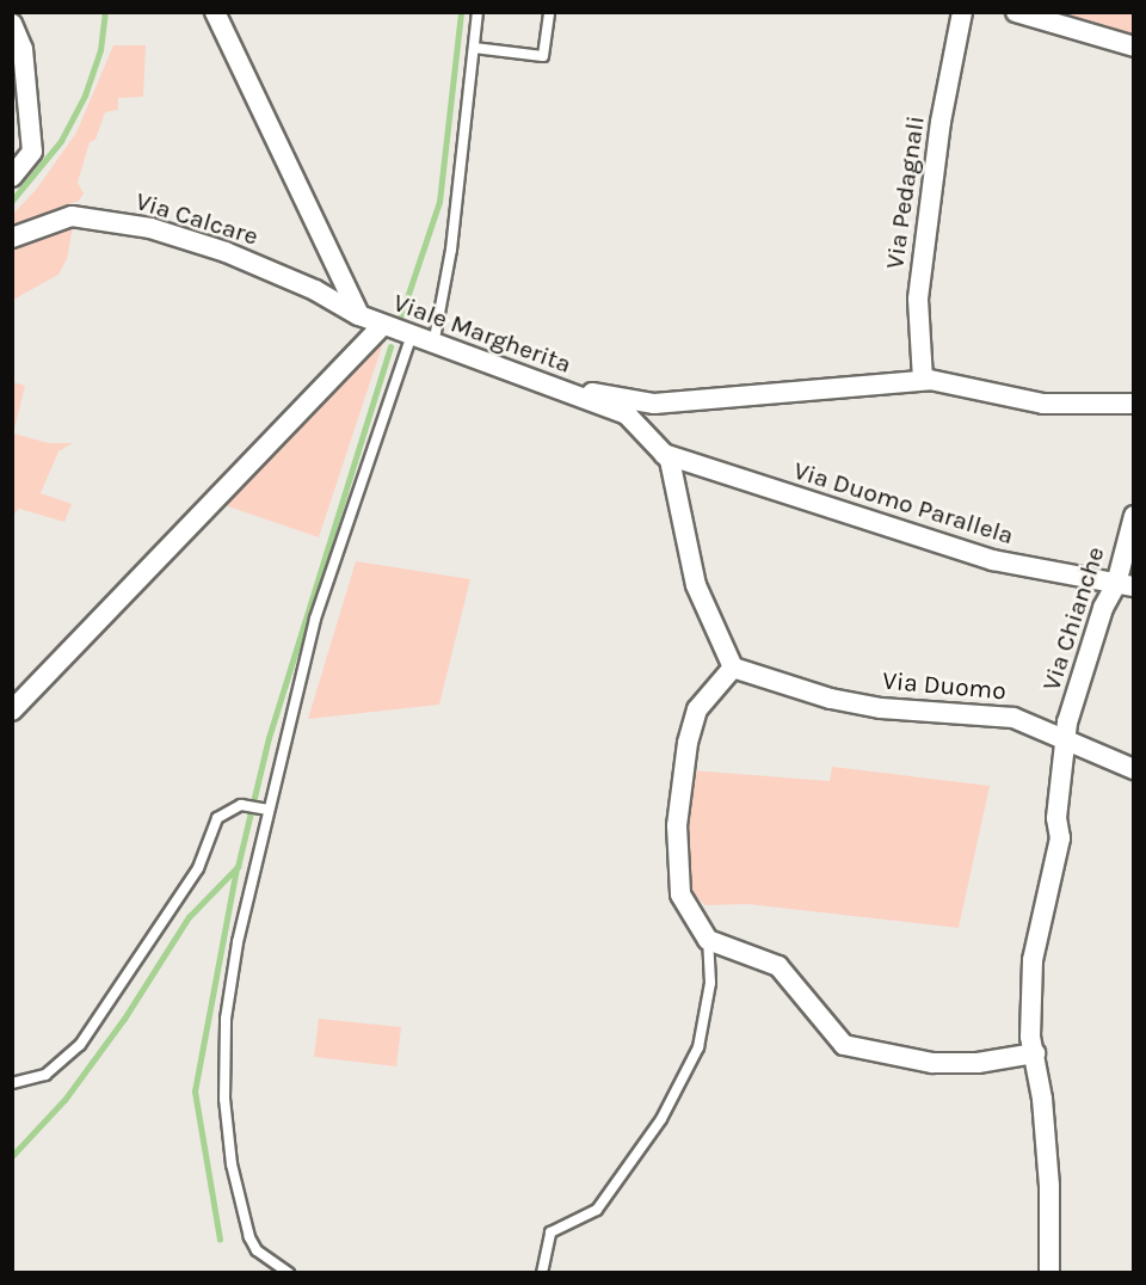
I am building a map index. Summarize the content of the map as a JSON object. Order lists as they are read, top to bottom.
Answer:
{
  "streets": {
    "street": [
      "Via Pedagnali",
      "Via Calcare",
      "Viale Margherita",
      "Via Duomo Parallela",
      "Via Chianche",
      "Via Duomo"
    ]
  },
  "crossings": [
    ["Via Calcare", "Viale Margherita"],
    ["Viale Margherita", "Via Duomo Parallela"],
    ["Viale Margherita", "Via Duomo"],
    ["Via Duomo Parallela", "Via Chianche"],
    ["Via Chianche", "Via Duomo"]
  ]
}
